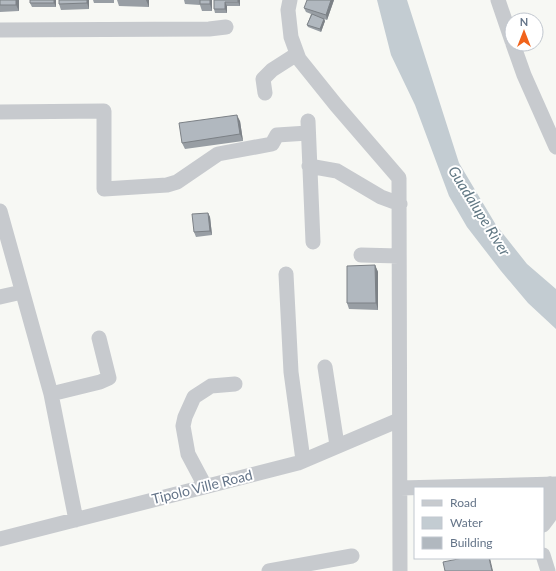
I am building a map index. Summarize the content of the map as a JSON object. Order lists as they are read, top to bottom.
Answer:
{
  "streets": {
    "street": ["Tipolo Ville Road"]
  },
  "water": ["Guadalupe River"],
  "legend": ["Road", "Water", "Building"],
  "north": "top"
}
